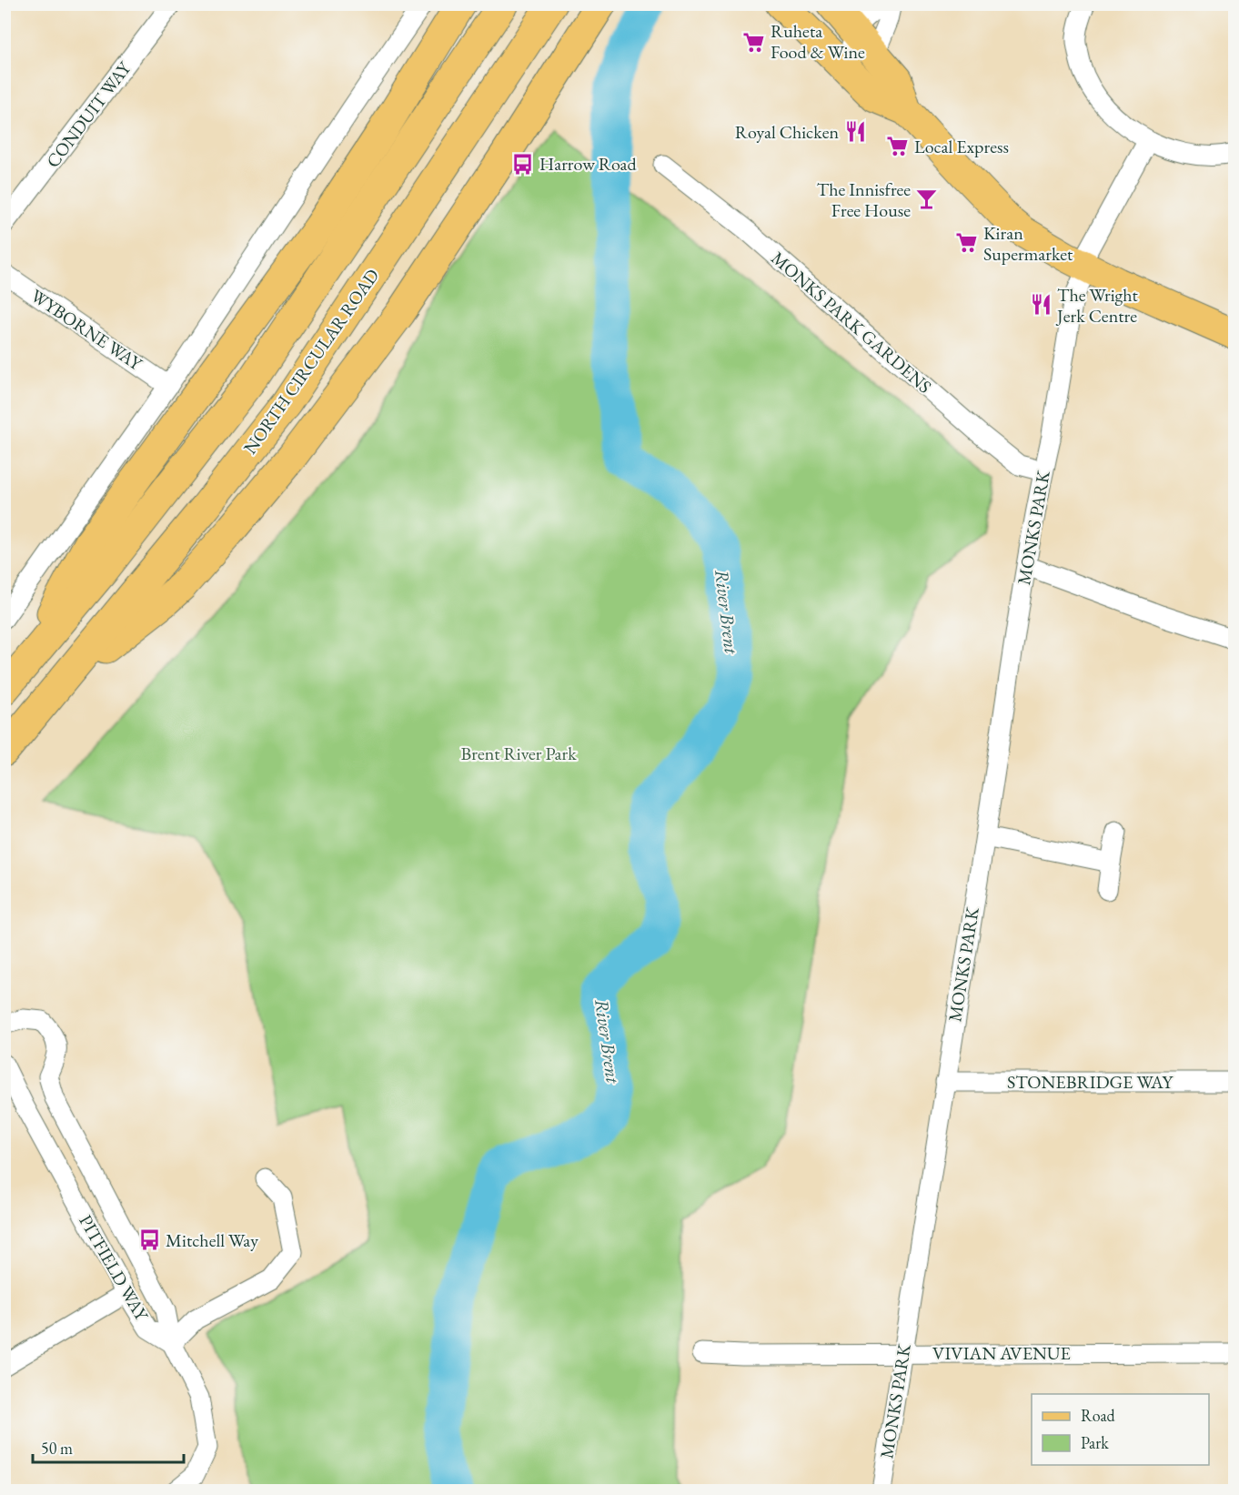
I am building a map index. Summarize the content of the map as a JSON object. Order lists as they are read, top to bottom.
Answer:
{
  "streets": {
    "main road": ["NORTH CIRCULAR ROAD"],
    "street": [
      "CONDUIT WAY",
      "MONKS PARK GARDENS",
      "WYBORNE WAY",
      "MONKS PARK",
      "STONEBRIDGE WAY",
      "PITFIELD WAY",
      "VIVIAN AVENUE"
    ]
  },
  "crossings": [
    ["MONKS PARK GARDENS", "MONKS PARK"],
    ["MONKS PARK", "STONEBRIDGE WAY"],
    ["MONKS PARK", "VIVIAN AVENUE"]
  ],
  "water": ["River Brent"],
  "parks": ["Brent River Park"],
  "places": {
    "supermarket": ["Ruheta Food & Wine", "Local Express", "Kiran Supermarket"],
    "restaurant": ["Royal Chicken", "The Wright Jerk Centre"],
    "bus stop": ["Harrow Road", "Mitchell Way"],
    "bar": ["The Innisfree Free House"]
  },
  "legend": ["Road", "Park"],
  "scale_bar": "50 m"
}
